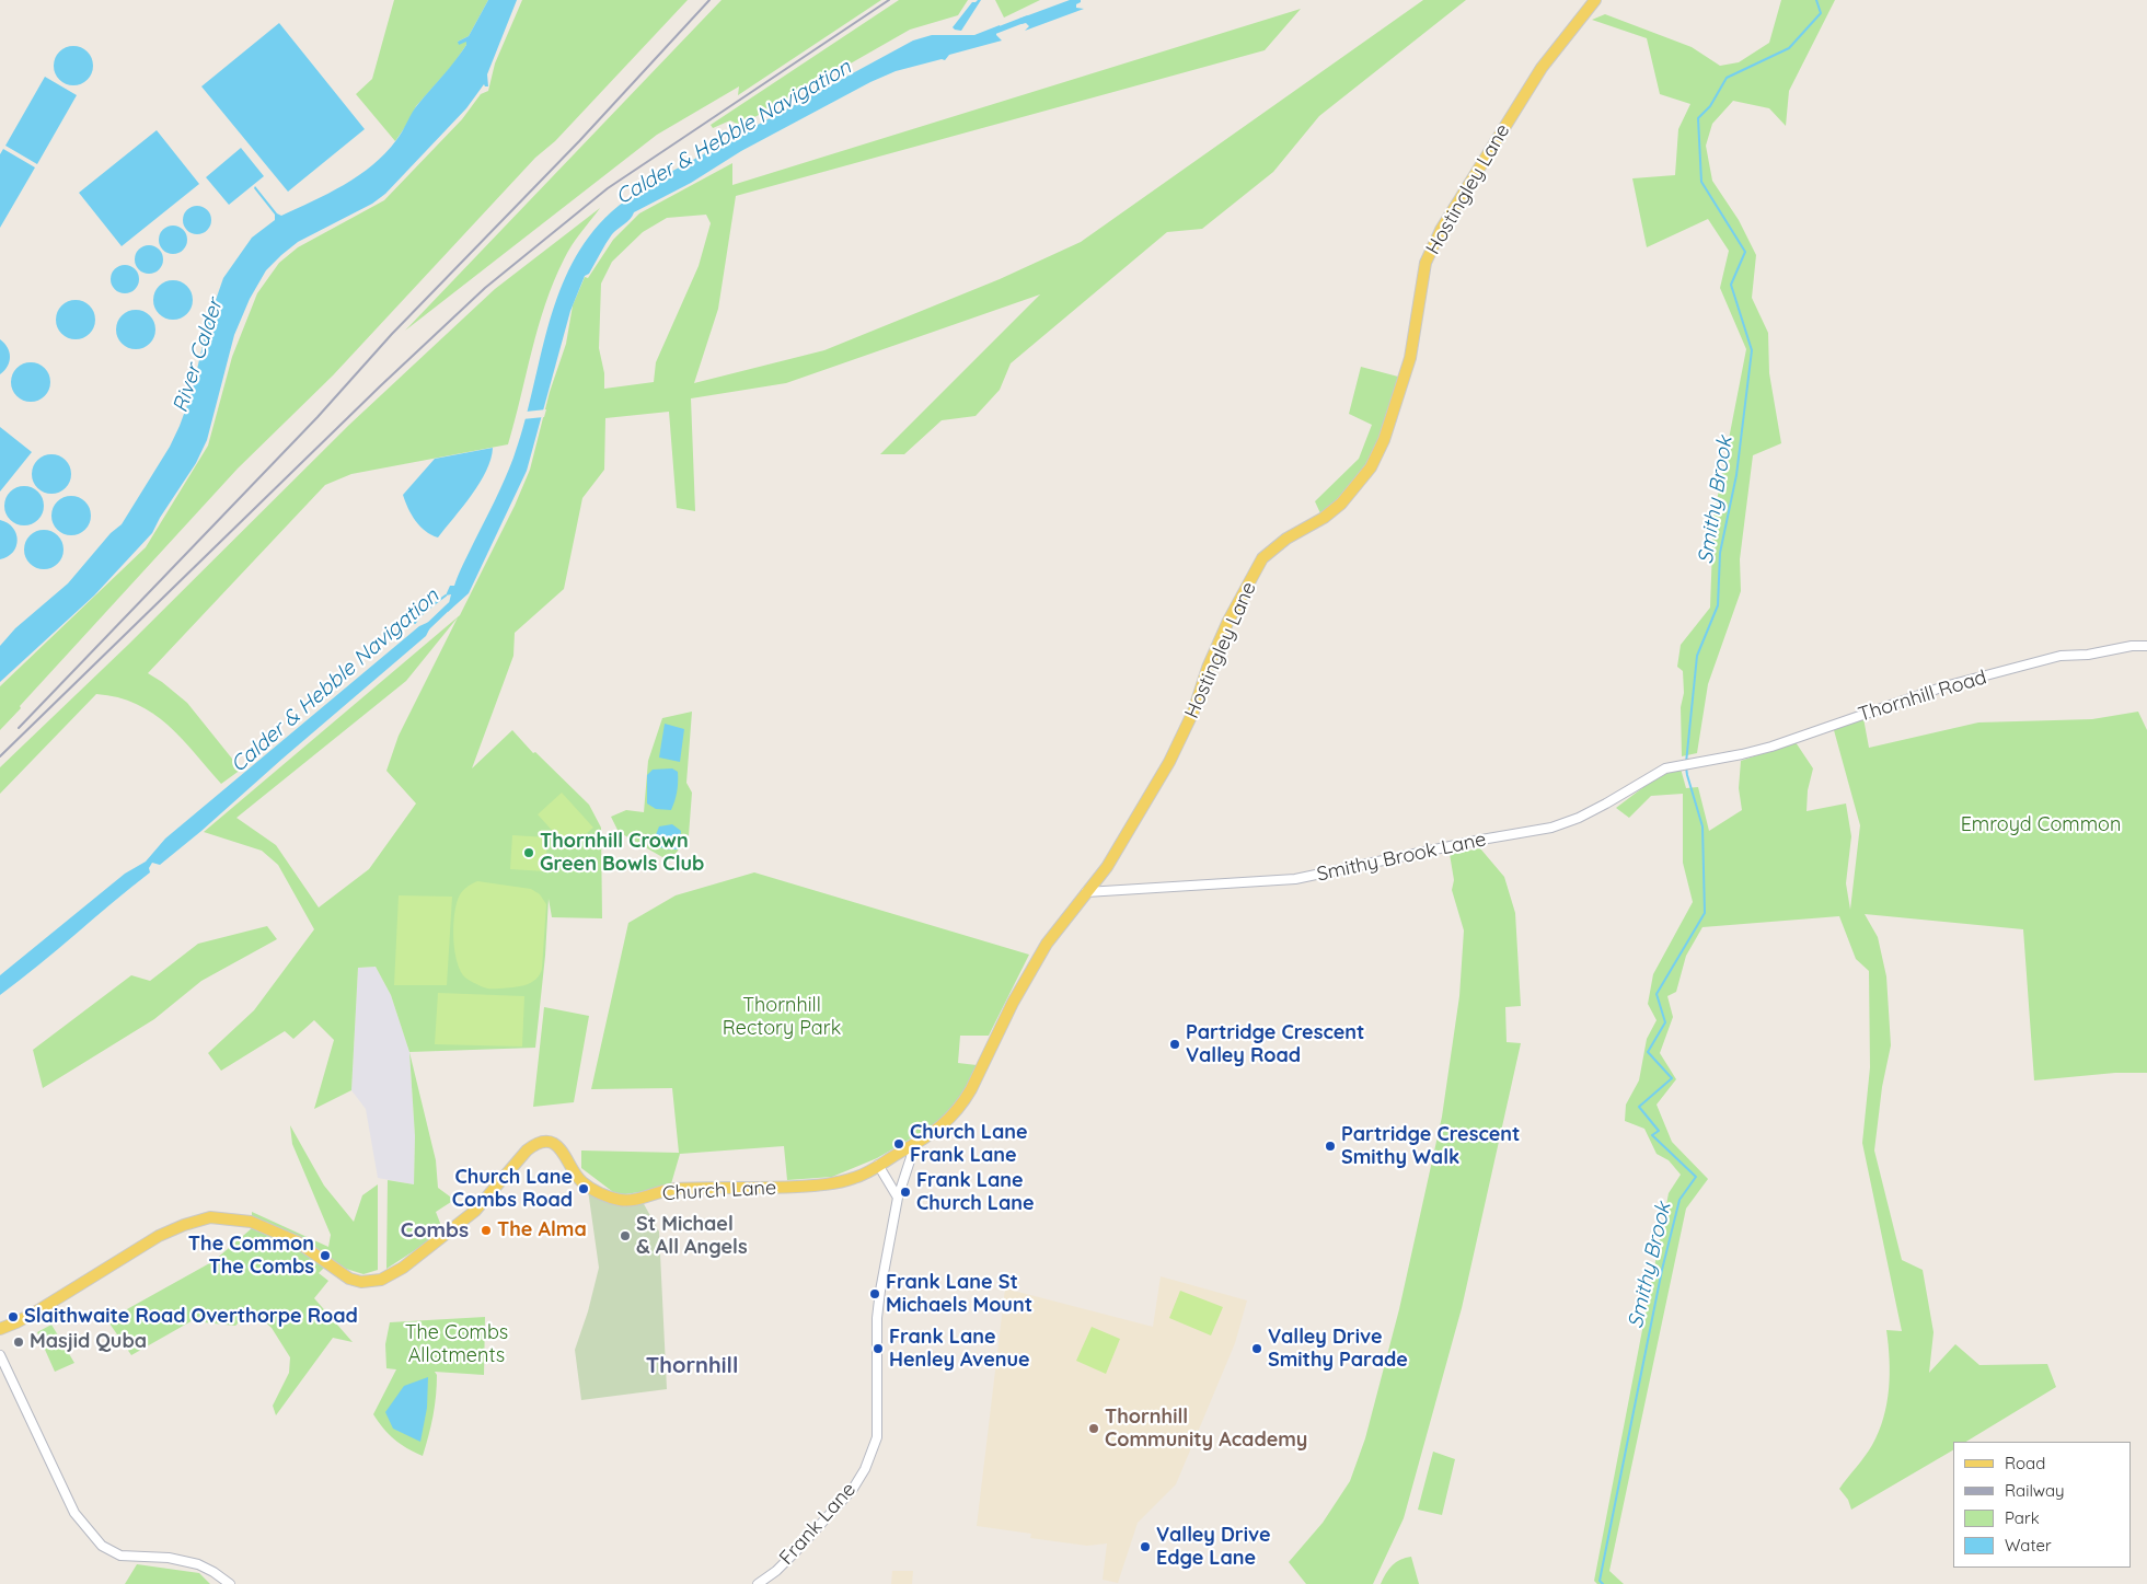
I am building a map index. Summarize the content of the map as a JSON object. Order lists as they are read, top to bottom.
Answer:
{
  "streets": {
    "main road": ["Hostingley Lane", "Church Lane"],
    "street": ["Thornhill Road", "Smithy Brook Lane", "Frank Lane"]
  },
  "crossings": [
    ["Hostingley Lane", "Smithy Brook Lane"],
    ["Hostingley Lane", "Church Lane"],
    ["Hostingley Lane", "Frank Lane"],
    ["Thornhill Road", "Smithy Brook Lane"],
    ["Church Lane", "Frank Lane"]
  ],
  "districts": ["Combs", "Thornhill"],
  "water": ["Calder & Hebble Navigation", "River Calder", "Smithy Brook"],
  "parks": ["Emroyd Common", "Thornhill Rectory Park", "The Combs Allotments"],
  "places": [
    "Thornhill Crown Green Bowls Club",
    "Partridge Crescent Valley Road",
    "Church Lane Frank Lane",
    "Partridge Crescent Smithy Walk",
    "Church Lane Combs Road",
    "Frank Lane Church Lane",
    "The Alma",
    "St Michael & All Angels",
    "The Common The Combs",
    "Frank Lane St Michaels Mount",
    "Slaithwaite Road Overthorpe Road",
    "Masjid Quba",
    "Frank Lane Henley Avenue",
    "Valley Drive Smithy Parade",
    "Thornhill Community Academy",
    "Valley Drive Edge Lane"
  ],
  "legend": [
    "Road",
    "Railway",
    "Park",
    "Water"
  ]
}
